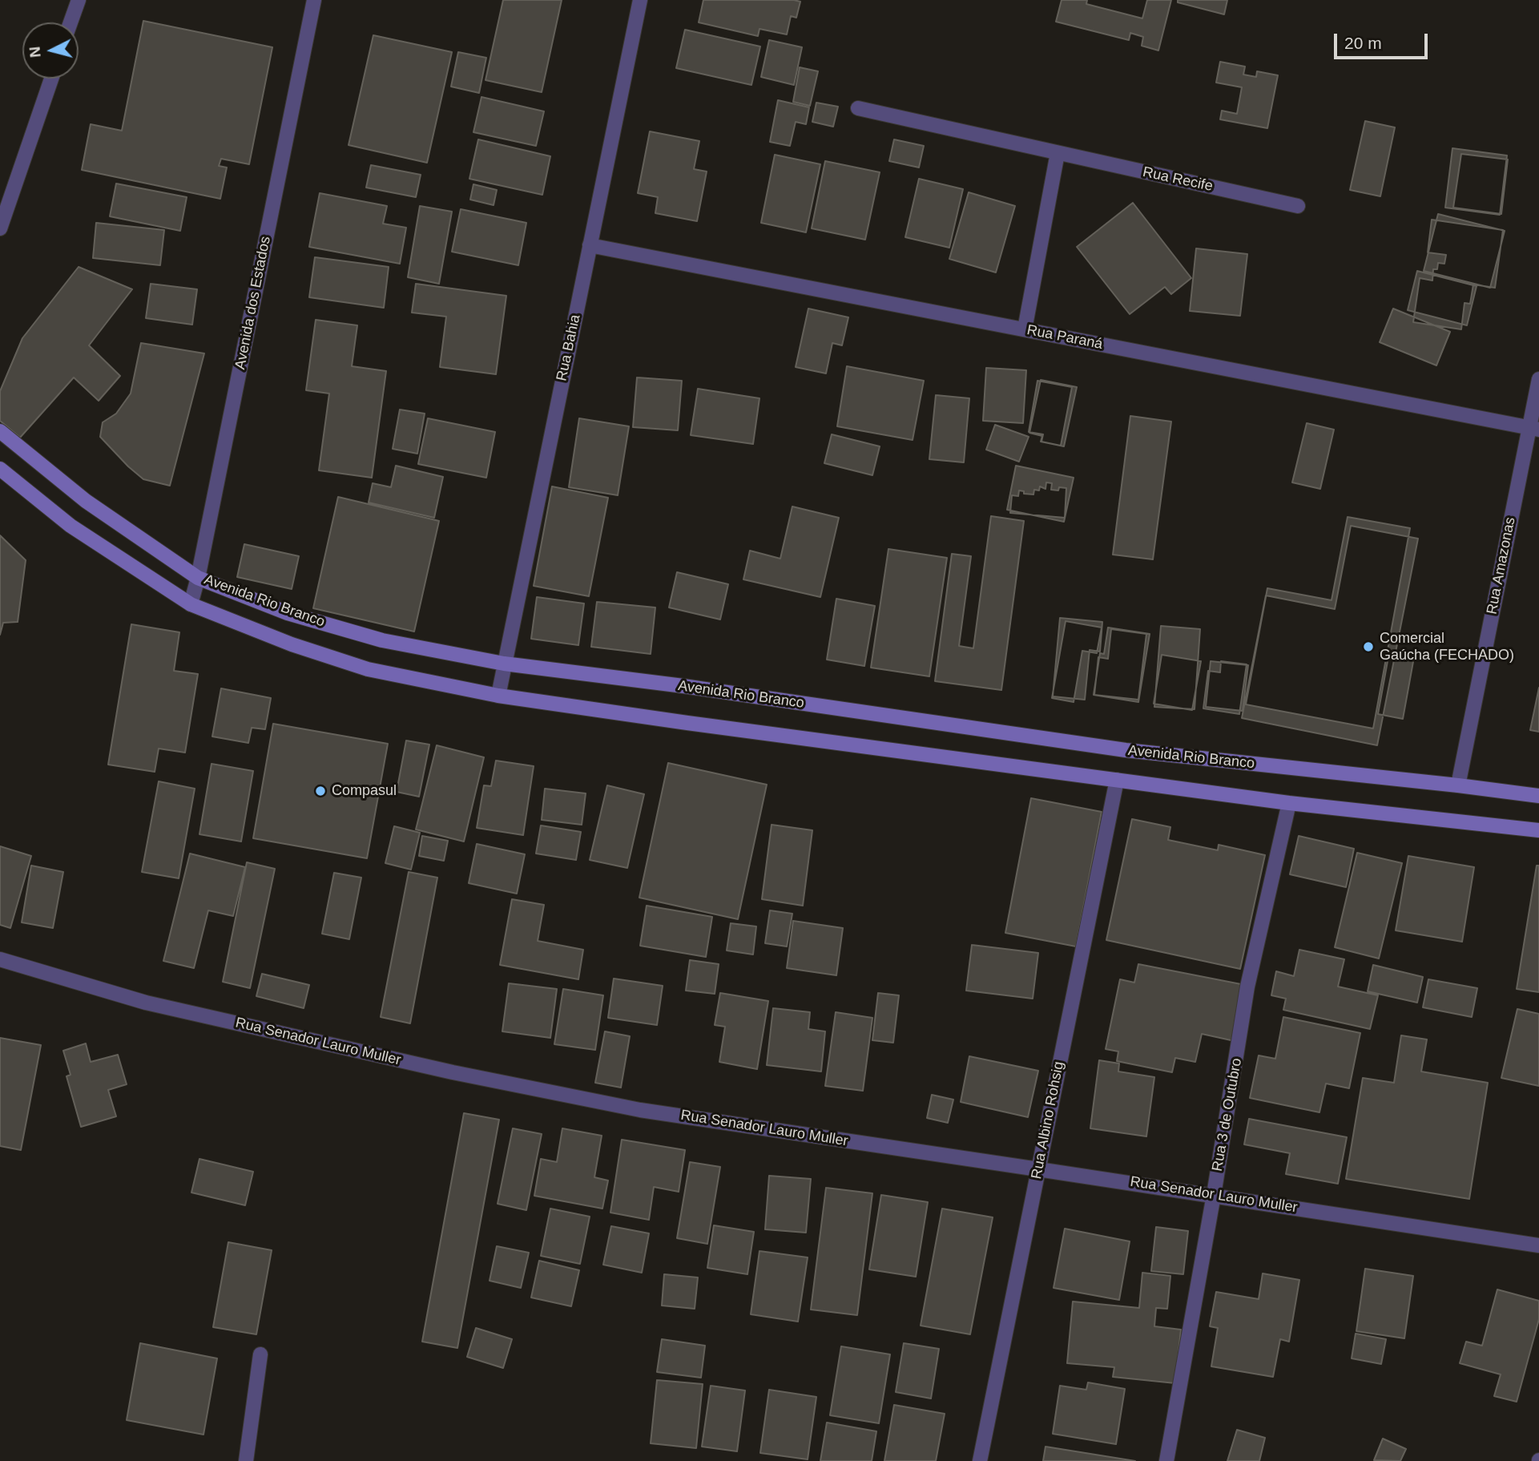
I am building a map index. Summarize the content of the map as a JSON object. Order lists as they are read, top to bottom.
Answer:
{
  "streets": {
    "main road": ["Avenida Rio Branco"],
    "street": [
      "Rua Recife",
      "Avenida dos Estados",
      "Rua Paraná",
      "Rua Bahia",
      "Rua Amazonas",
      "Rua Senador Lauro Muller",
      "Rua 3 de Outubro",
      "Rua Albino Rohsig"
    ]
  },
  "crossings": [
    ["Avenida dos Estados", "Avenida Rio Branco"],
    ["Rua Paraná", "Rua Bahia"],
    ["Rua Paraná", "Rua Amazonas"],
    ["Rua Bahia", "Avenida Rio Branco"],
    ["Rua Amazonas", "Avenida Rio Branco"],
    ["Avenida Rio Branco", "Rua 3 de Outubro"],
    ["Avenida Rio Branco", "Rua Albino Rohsig"],
    ["Rua Senador Lauro Muller", "Rua 3 de Outubro"],
    ["Rua Senador Lauro Muller", "Rua Albino Rohsig"]
  ],
  "places": ["Comercial Gaúcha (FECHADO)", "Compasul"],
  "scale_bar": "20 m",
  "north": "left"
}
